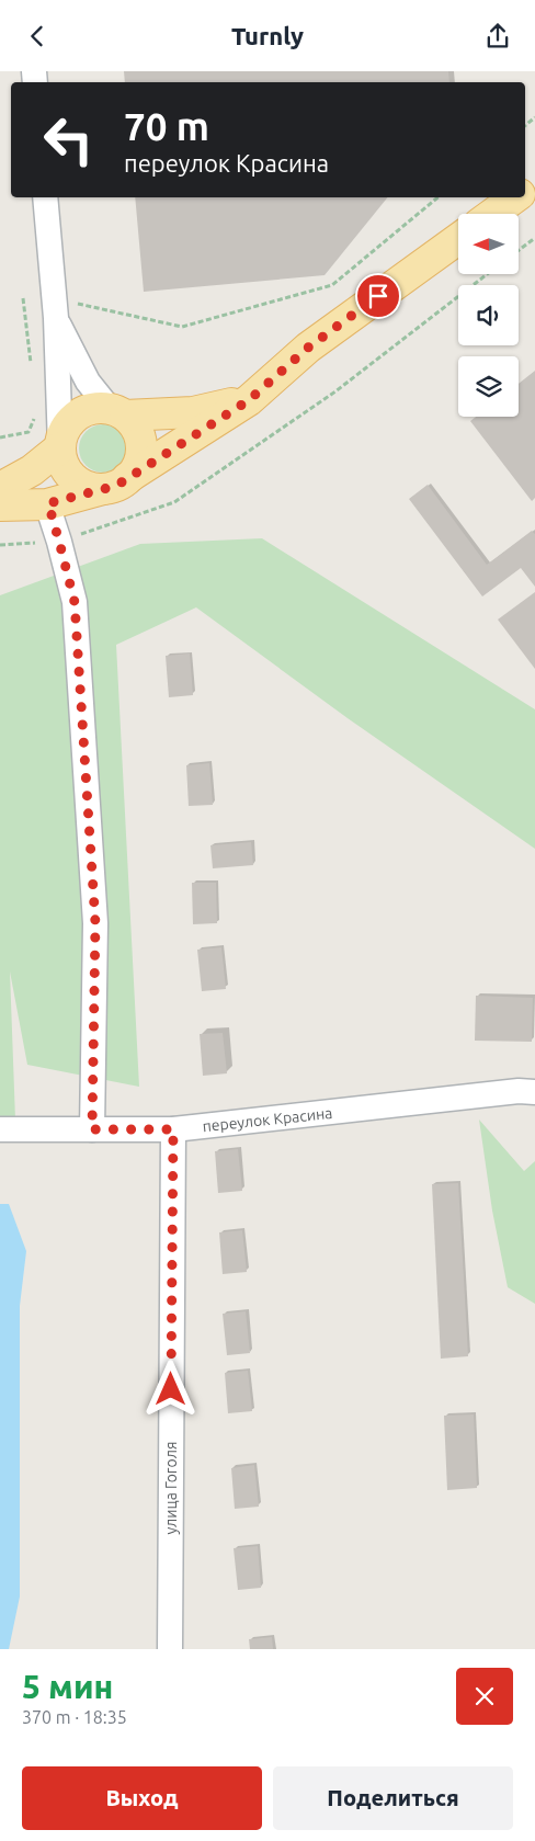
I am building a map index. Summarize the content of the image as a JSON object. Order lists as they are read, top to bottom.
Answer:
{
  "streets": {
    "street": ["переулок Красина", "улица Гоголя"]
  },
  "crossings": [
    ["переулок Красина", "улица Гоголя"]
  ],
  "north": "left",
  "page": {
    "header": "Turnly",
    "turn": ["70 m", "переулок Красина"],
    "heading": ["5 мин", "370 m · 18:35"],
    "buttons": ["Выход", "Поделиться"]
  }
}
